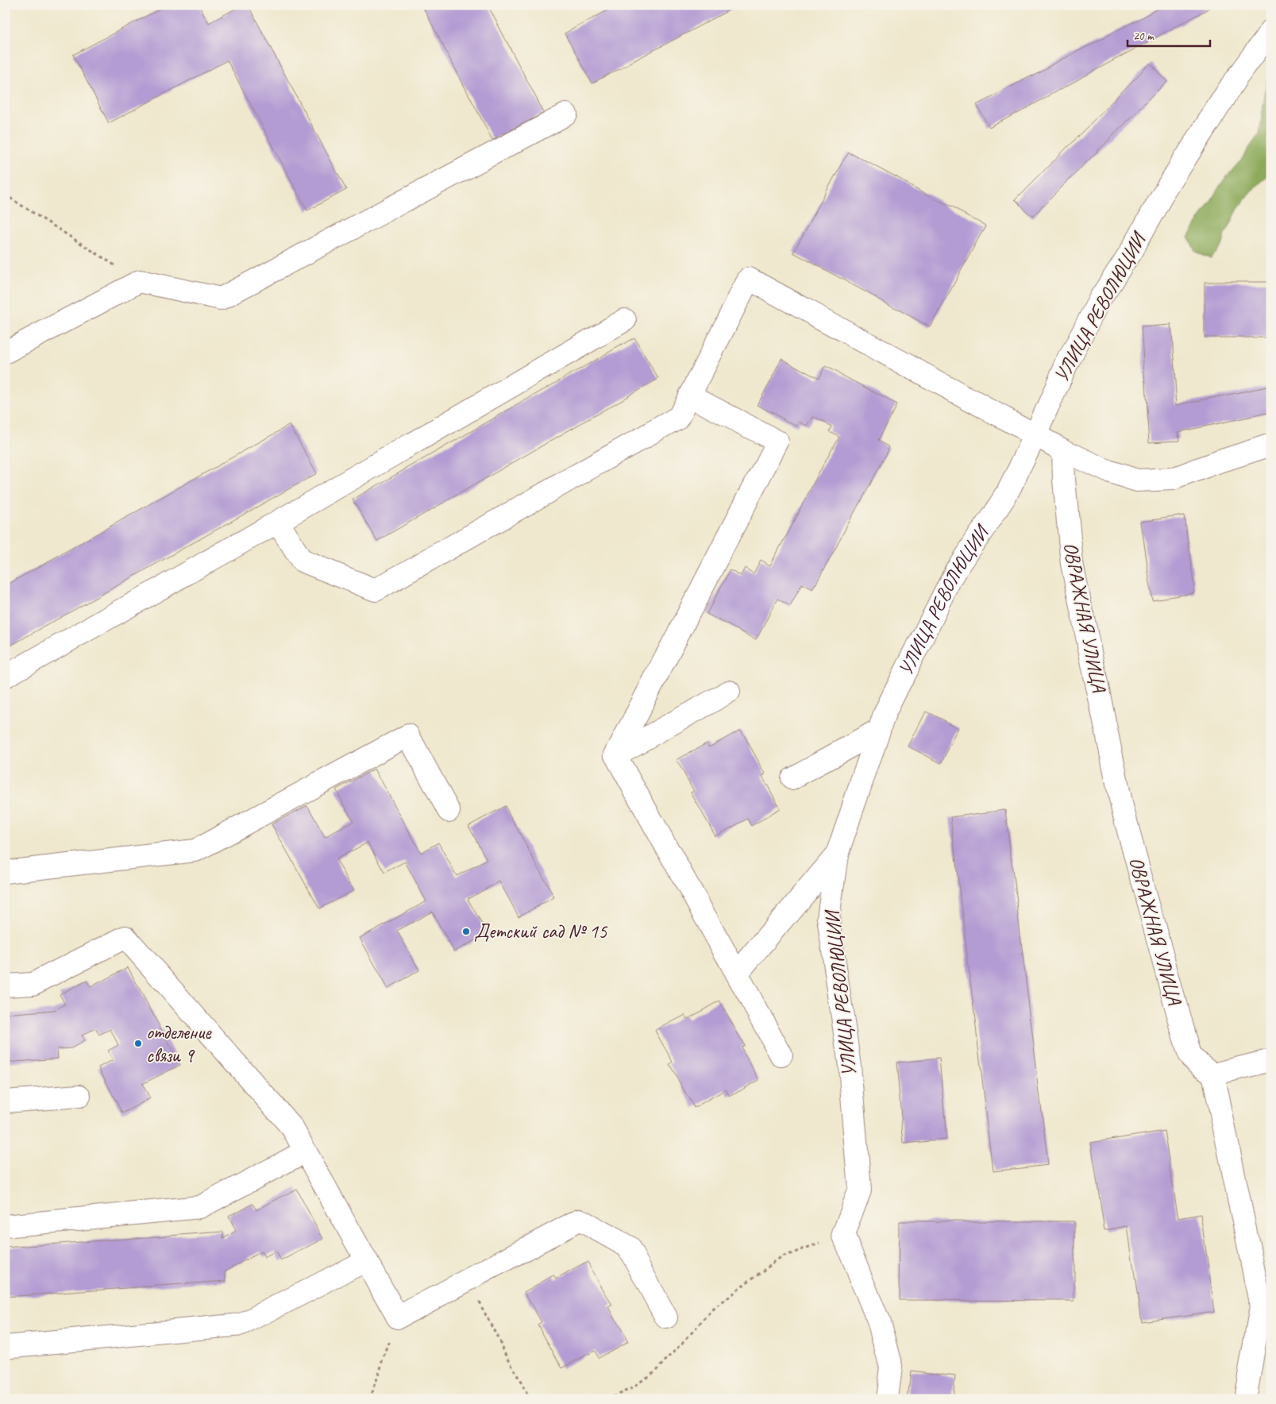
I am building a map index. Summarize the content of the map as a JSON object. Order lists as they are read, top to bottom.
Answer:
{
  "streets": {
    "street": ["УЛИЦА РЕВОЛЮЦИИ", "ОВРАЖНАЯ УЛИЦА"]
  },
  "places": ["Детский сад № 15", "отделение связи 9"],
  "scale_bar": "20 m"
}
